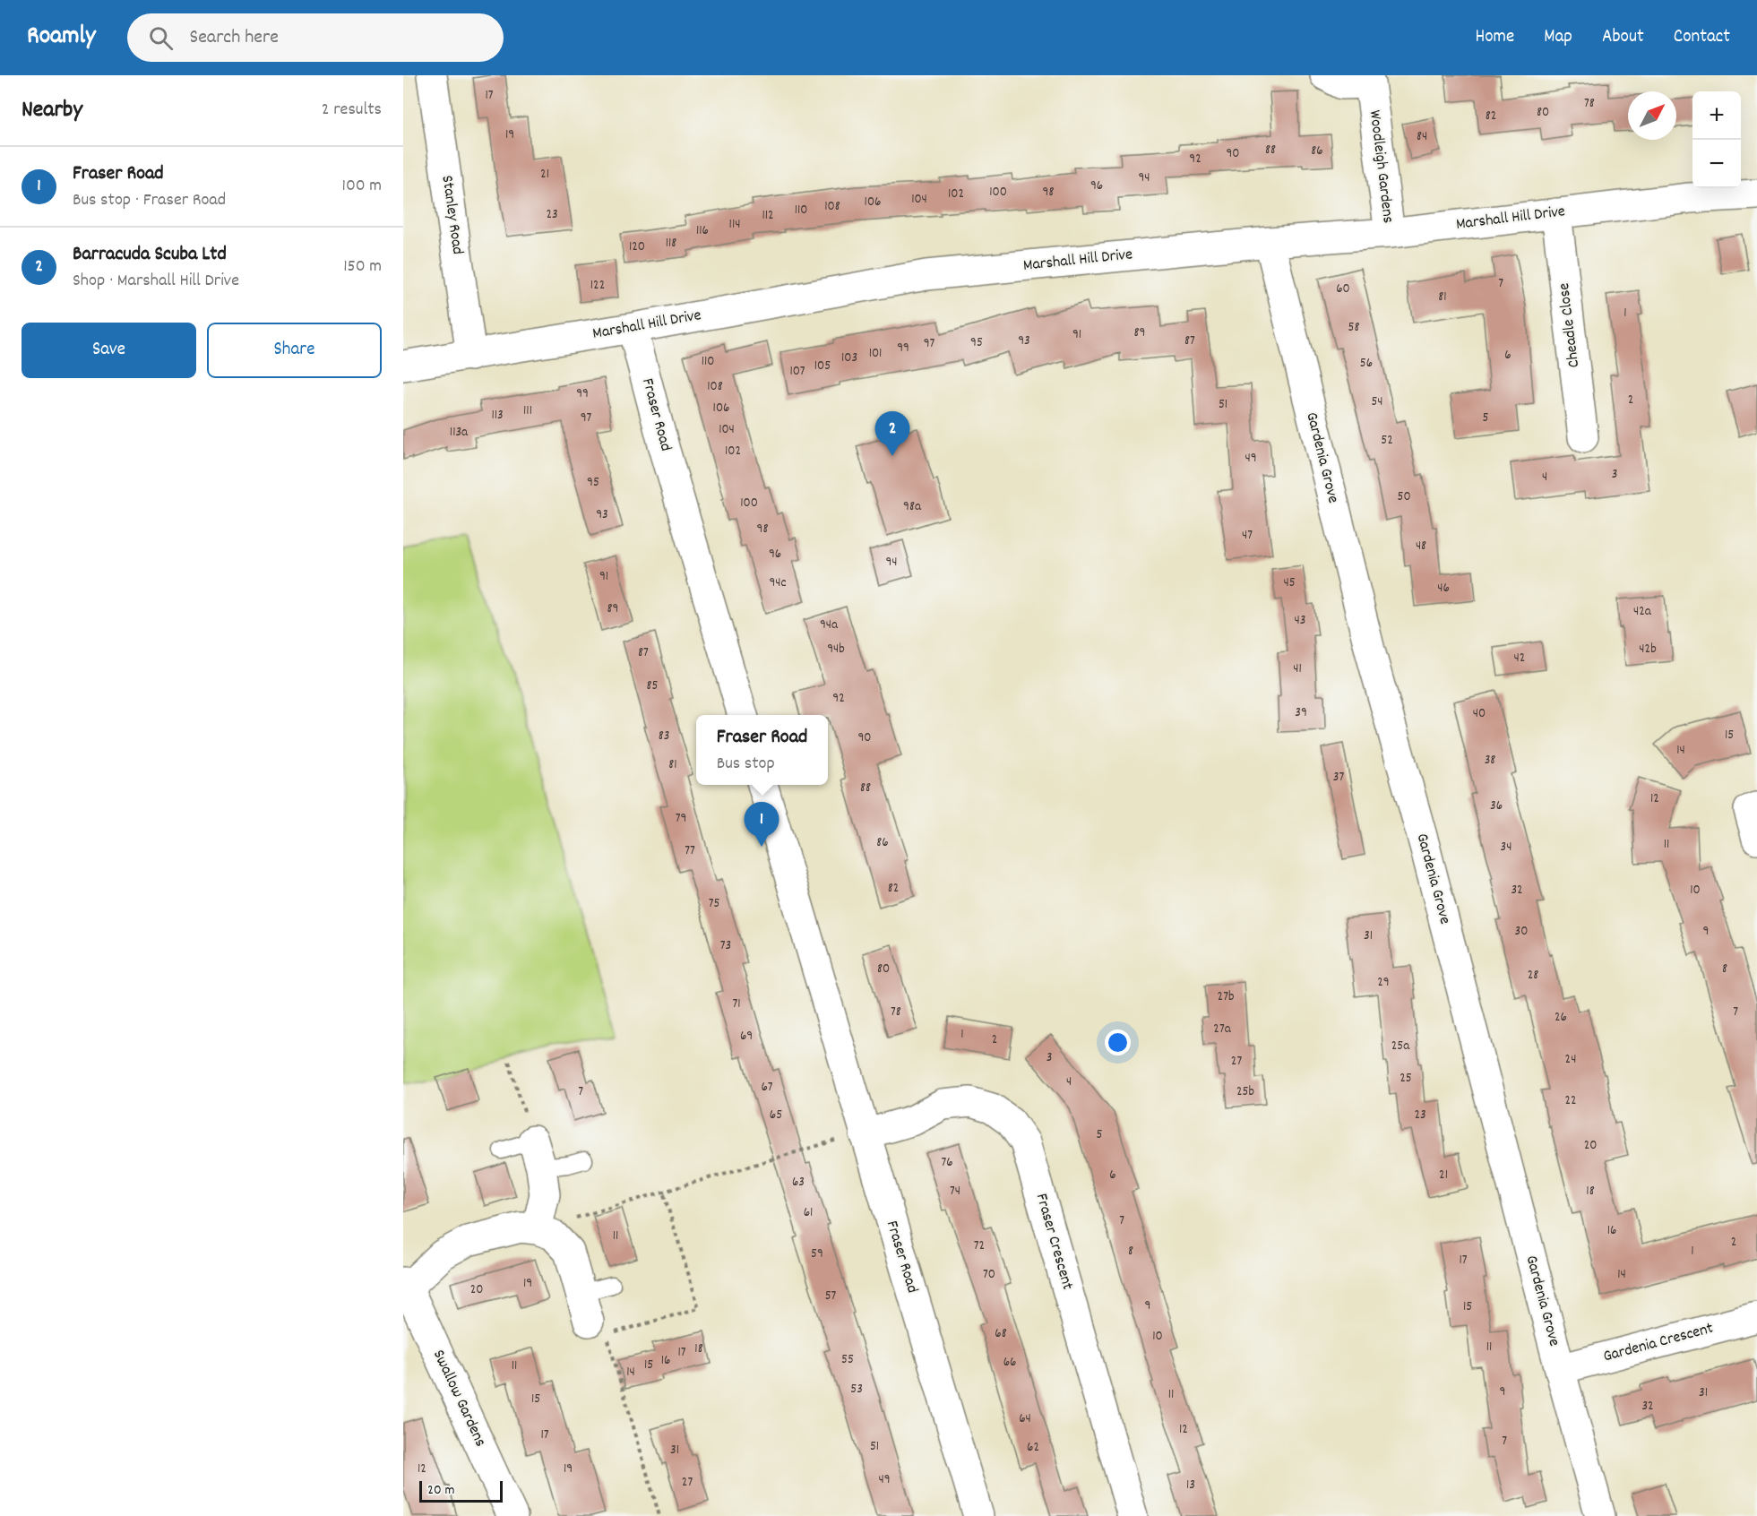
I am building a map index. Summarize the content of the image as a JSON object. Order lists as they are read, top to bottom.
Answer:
{
  "streets": {
    "street": [
      "Woodleigh Gardens",
      "Stanley Road",
      "Marshall Hill Drive",
      "Cheadle Close",
      "Fraser Road",
      "Gardenia Grove",
      "Fraser Crescent",
      "Gardenia Crescent",
      "Swallow Gardens"
    ]
  },
  "crossings": [
    ["Woodleigh Gardens", "Marshall Hill Drive"],
    ["Stanley Road", "Marshall Hill Drive"],
    ["Marshall Hill Drive", "Cheadle Close"],
    ["Marshall Hill Drive", "Fraser Road"],
    ["Marshall Hill Drive", "Gardenia Grove"],
    ["Fraser Road", "Fraser Crescent"],
    ["Gardenia Grove", "Gardenia Crescent"]
  ],
  "house_numbers": [
    "17",
    "78",
    "80",
    "82",
    "19",
    "84",
    "88",
    "86",
    "90",
    "92",
    "21",
    "94",
    "96",
    "100",
    "98",
    "102",
    "104",
    "106",
    "108",
    "110",
    "23",
    "112",
    "114",
    "116",
    "118",
    "120",
    "7",
    "122",
    "60",
    "81",
    "1",
    "58",
    "89",
    "91",
    "93",
    "87",
    "95",
    "97",
    "99",
    "101",
    "6",
    "103",
    "110",
    "56",
    "105",
    "107",
    "108",
    "99",
    "2",
    "54",
    "51",
    "106",
    "111",
    "113",
    "97",
    "5",
    "104",
    "113a",
    "52",
    "102",
    "49",
    "3",
    "4",
    "95",
    "50",
    "100",
    "98a",
    "93",
    "98",
    "47",
    "48",
    "96",
    "94",
    "91",
    "94c",
    "45",
    "46",
    "89",
    "42a",
    "43",
    "94a",
    "94b",
    "42b",
    "87",
    "42",
    "41",
    "85",
    "92",
    "39",
    "40",
    "15",
    "83",
    "90",
    "14",
    "38",
    "81",
    "37",
    "88",
    "12",
    "36",
    "79",
    "86",
    "11",
    "34",
    "77",
    "82",
    "32",
    "10",
    "75",
    "30",
    "9",
    "31",
    "73",
    "80",
    "8",
    "28",
    "29",
    "27b",
    "71",
    "78",
    "7",
    "26",
    "27a",
    "1",
    "69",
    "2",
    "25a",
    "3",
    "24",
    "27",
    "25",
    "4",
    "67",
    "7",
    "25b",
    "22",
    "65",
    "23",
    "5",
    "20",
    "76",
    "6",
    "21",
    "63",
    "74",
    "18",
    "61",
    "7",
    "16",
    "11",
    "2",
    "72",
    "8",
    "1",
    "59",
    "17",
    "70",
    "14",
    "19",
    "20",
    "57",
    "9",
    "15",
    "68",
    "10",
    "11",
    "18",
    "17",
    "55",
    "16",
    "66",
    "15",
    "11",
    "14",
    "53",
    "9",
    "31",
    "11",
    "15",
    "32",
    "64",
    "12",
    "17",
    "7",
    "51",
    "62",
    "31",
    "12",
    "19",
    "49",
    "27",
    "13"
  ],
  "scale_bar": "20 m",
  "north": "top right",
  "page": {
    "header": "Roamly",
    "search": "Search here",
    "nav": [
      "Home",
      "Map",
      "About",
      "Contact"
    ],
    "heading": ["Nearby", "2 results"],
    "map_buttons": ["+", "−"],
    "list": [
      {
        "mark": "1",
        "name": "Fraser Road",
        "note": "Bus stop · Fraser Road",
        "value": "100 m"
      },
      {
        "mark": "2",
        "name": "Barracuda Scuba Ltd",
        "note": "Shop · Marshall Hill Drive",
        "value": "150 m"
      }
    ],
    "buttons": ["Save", "Share"],
    "pins": ["2", "1"],
    "popup": ["Fraser Road", "Bus stop"],
    "scale": "20 m"
  }
}
